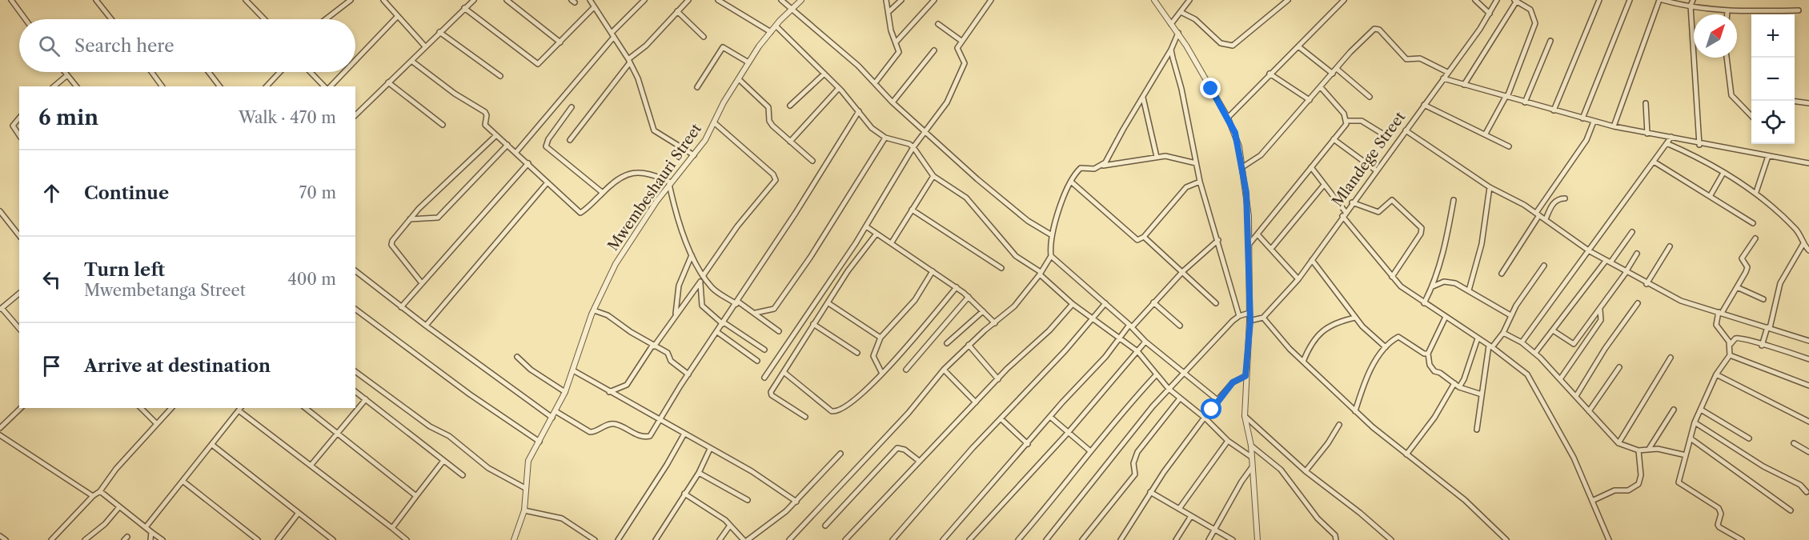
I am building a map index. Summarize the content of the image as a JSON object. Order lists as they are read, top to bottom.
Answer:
{
  "streets": {
    "street": ["Mlandege Street", "Mwembeshauri Street"]
  },
  "north": "top right",
  "page": {
    "map_buttons": ["+", "−"],
    "search": "Search here",
    "heading": ["6 min", "Walk · 470 m"],
    "list": [
      ["Continue", "70 m"],
      ["Turn left", "Mwembetanga Street", "400 m"],
      "Arrive at destination"
    ]
  }
}
